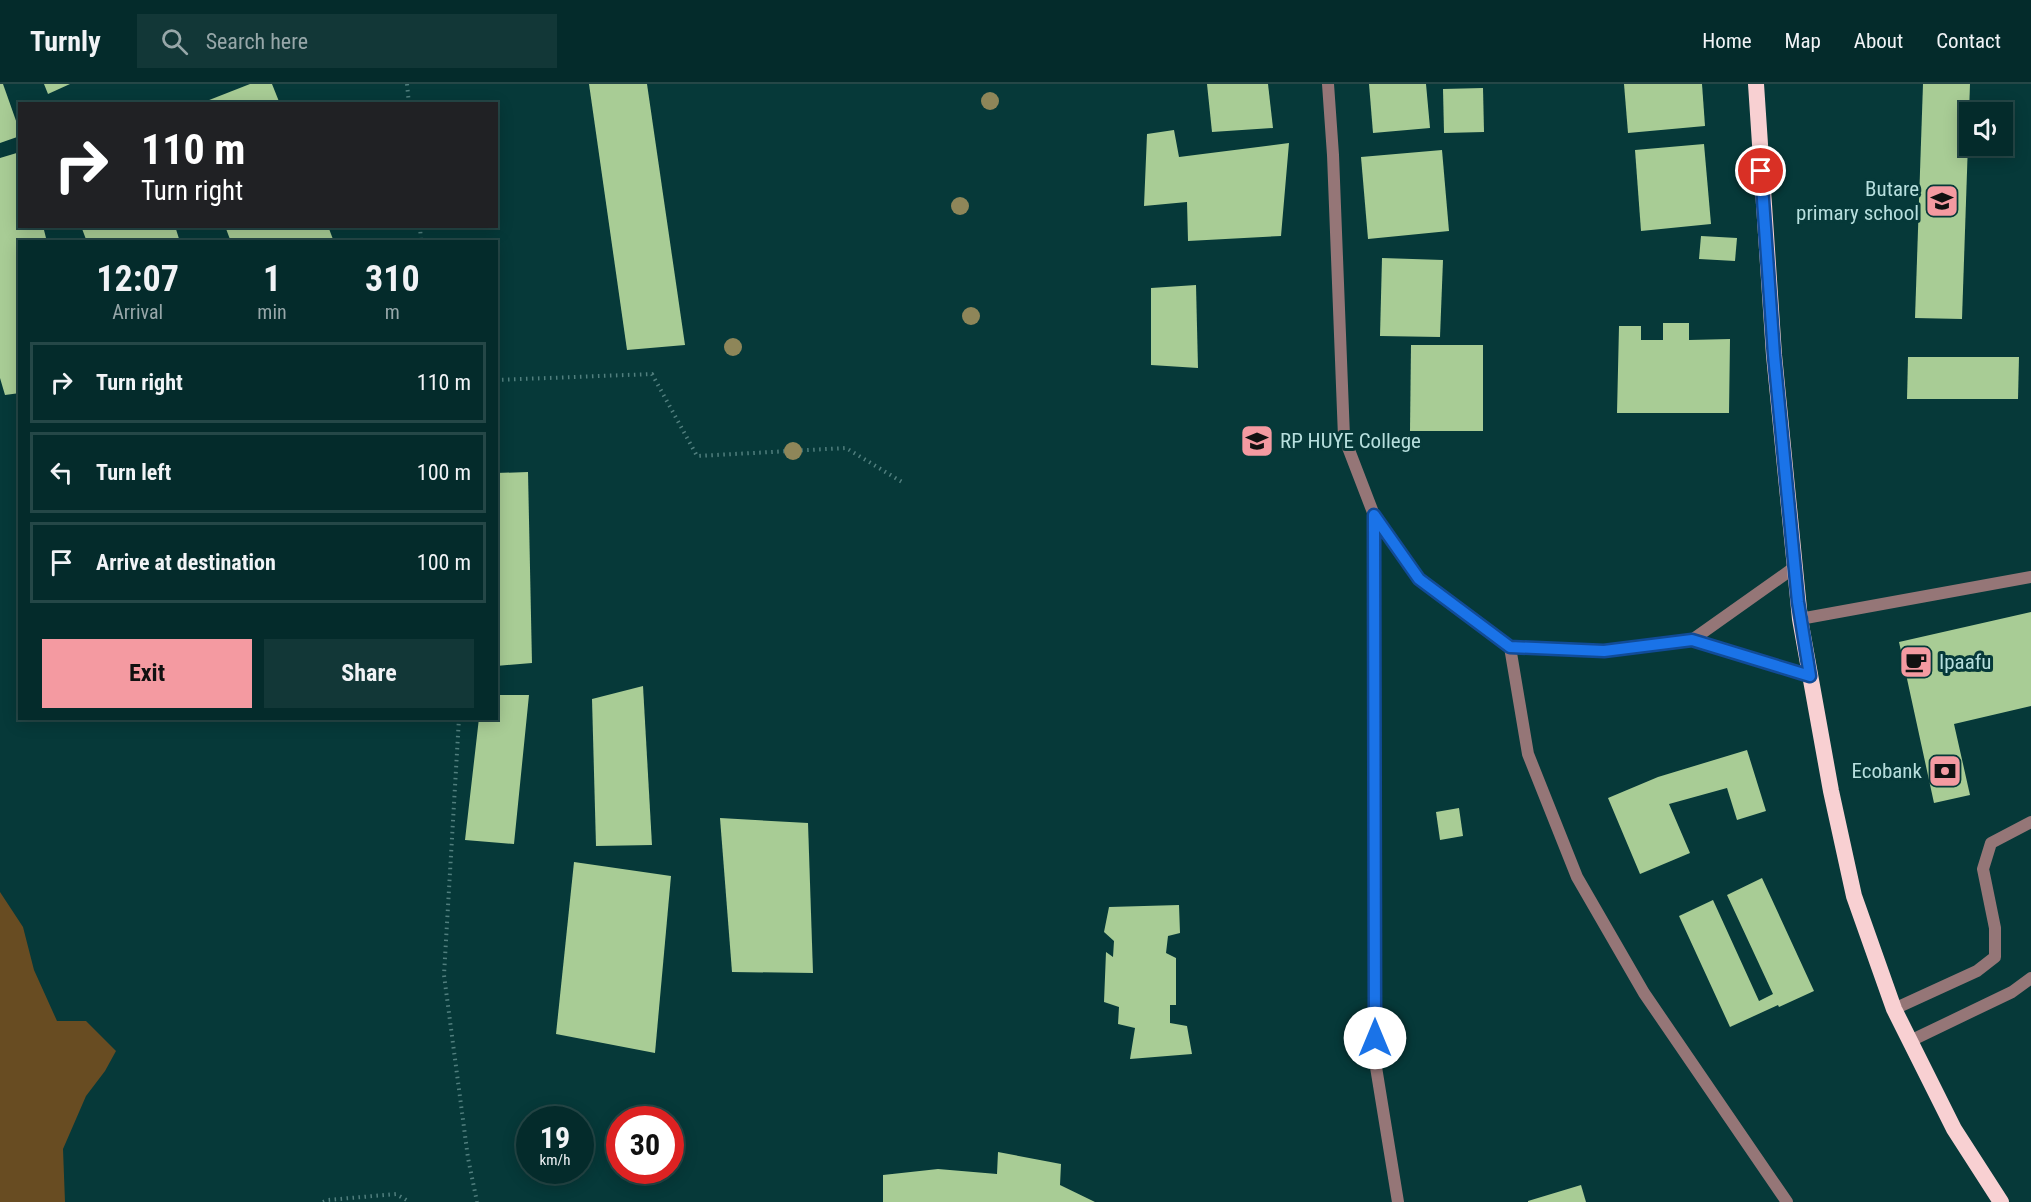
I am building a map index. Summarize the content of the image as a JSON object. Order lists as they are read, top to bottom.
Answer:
{
  "places": {
    "school or university": ["Butare primary school", "RP HUYE College"],
    "cafe": ["Ipaafu"],
    "bank": ["Ecobank"]
  },
  "page": {
    "header": "Turnly",
    "search": "Search here",
    "nav": [
      "Home",
      "Map",
      "About",
      "Contact"
    ],
    "turn": ["110 m", "Turn right"],
    "eta": [
      "12:07",
      "Arrival",
      "1",
      "min",
      "310",
      "m"
    ],
    "list": [
      {
        "name": "Turn right",
        "value": "110 m"
      },
      {
        "name": "Turn left",
        "value": "100 m"
      },
      {
        "name": "Arrive at destination",
        "value": "100 m"
      }
    ],
    "buttons": ["Exit", "Share"],
    "speed": "19 km/h",
    "limit": "30"
  }
}
